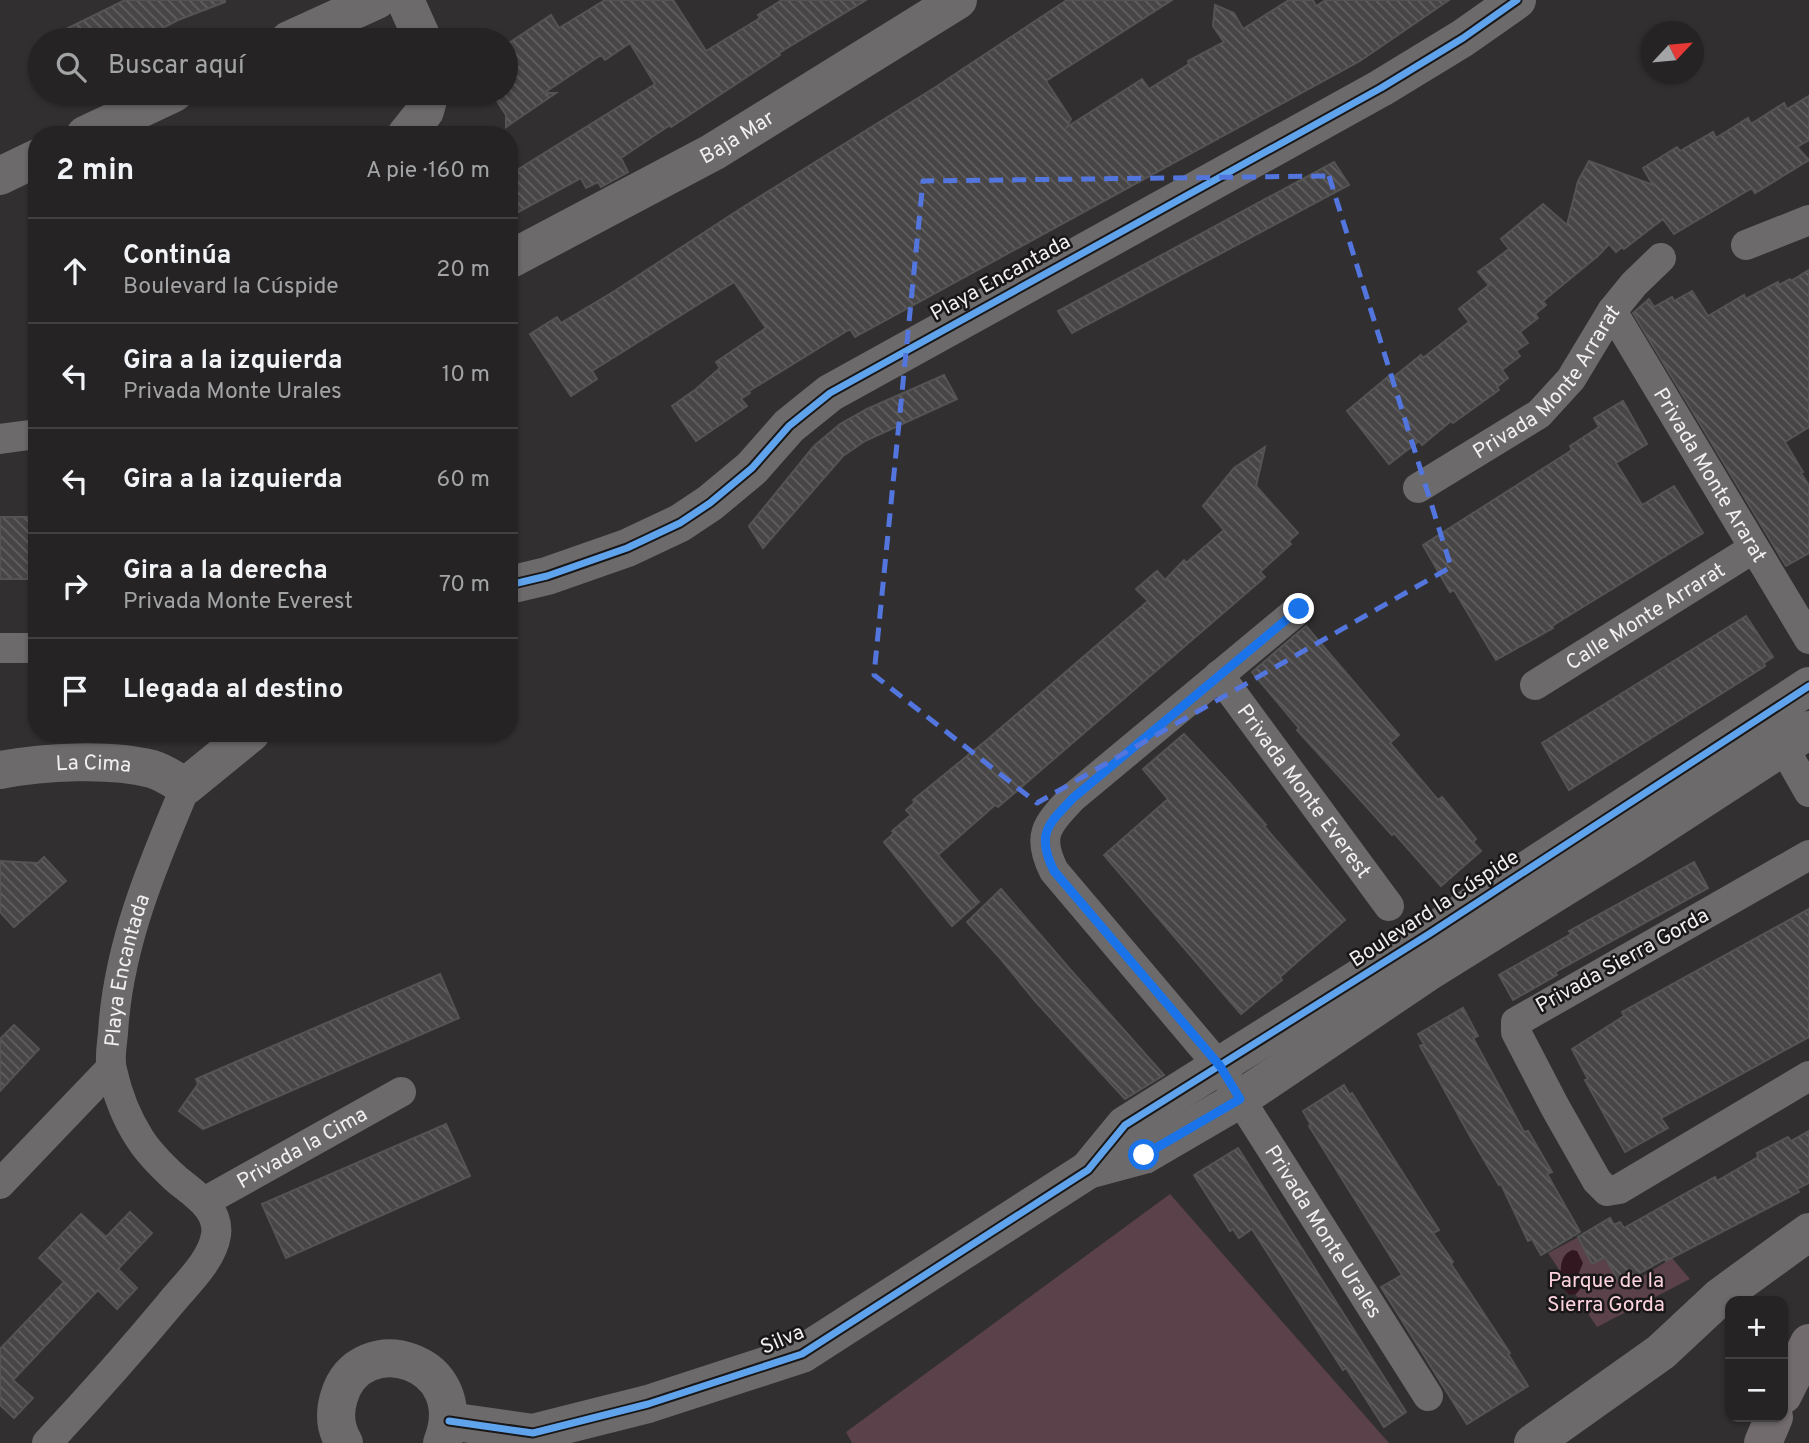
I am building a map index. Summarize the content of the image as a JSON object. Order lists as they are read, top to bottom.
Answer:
{
  "streets": {
    "street": [
      "Baja Mar",
      "Playa Encantada",
      "Privada Monte Arrarat",
      "Privada Monte Ararat",
      "Calle Monte Arrarat",
      "La Cima",
      "Privada Monte Everest",
      "Boulevard la Cúspide",
      "Privada Sierra Gorda",
      "Privada la Cima",
      "Privada Monte Urales",
      "Silva"
    ]
  },
  "crossings": [
    ["Playa Encantada", "La Cima"],
    ["Playa Encantada", "Privada la Cima"],
    ["Privada Monte Arrarat", "Privada Monte Ararat"],
    ["Privada Monte Ararat", "Calle Monte Arrarat"],
    ["Privada Monte Everest", "Privada Monte Urales"],
    ["Boulevard la Cúspide", "Privada Monte Urales"],
    ["Boulevard la Cúspide", "Silva"]
  ],
  "parks": ["Parque de la Sierra Gorda"],
  "north": "top right",
  "page": {
    "search": "Buscar aquí",
    "heading": ["2 min", "A pie · 160 m"],
    "list": [
      ["Continúa", "Boulevard la Cúspide", "20 m"],
      ["Gira a la izquierda", "Privada Monte Urales", "10 m"],
      ["Gira a la izquierda", "60 m"],
      ["Gira a la derecha", "Privada Monte Everest", "70 m"],
      "Llegada al destino"
    ],
    "map_buttons": ["+", "−"]
  }
}
